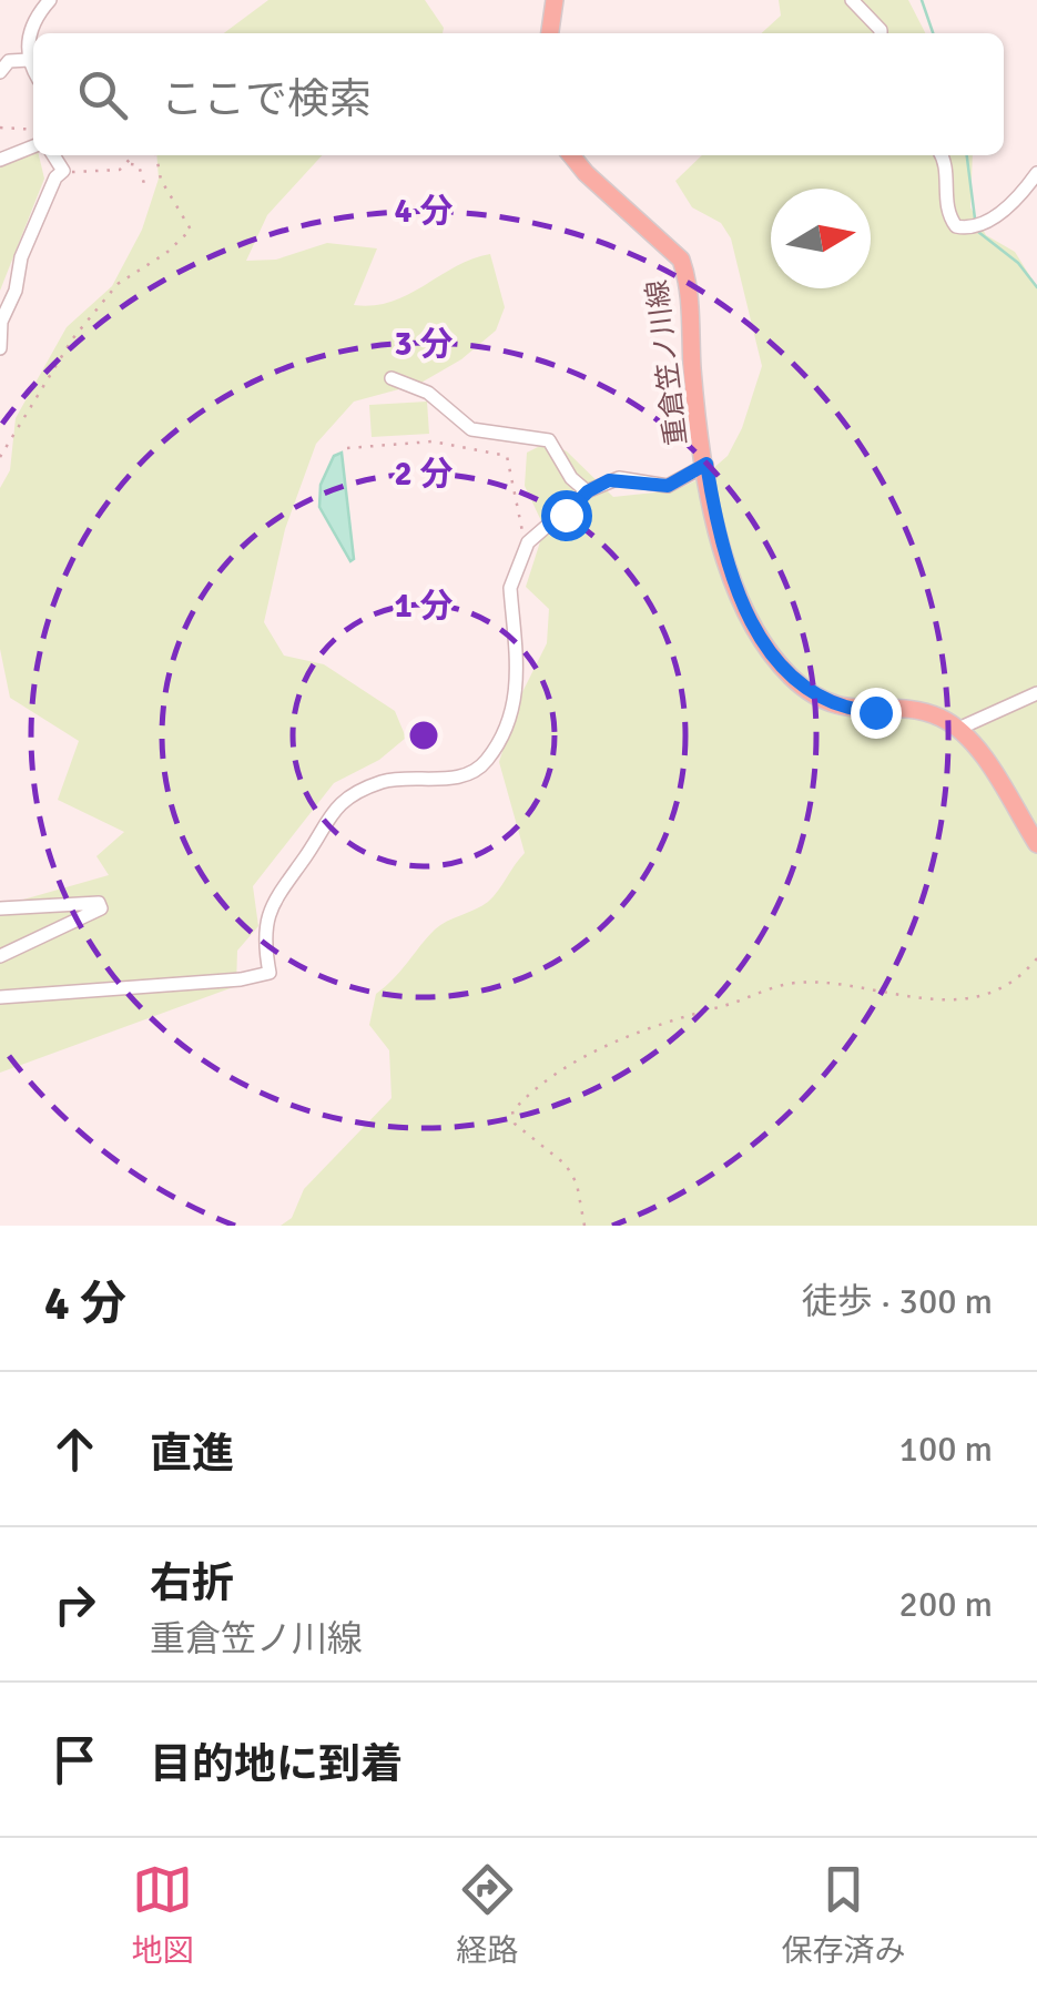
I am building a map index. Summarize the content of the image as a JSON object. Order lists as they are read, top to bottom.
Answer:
{
  "streets": {
    "main road": ["重倉笠ノ川線"]
  },
  "north": "right",
  "page": {
    "search": "ここで検索",
    "heading": ["4 分", "徒歩 · 300 m"],
    "list": [
      ["直進", "100 m"],
      ["右折", "重倉笠ノ川線", "200 m"],
      "目的地に到着"
    ],
    "nav": ["地図", "経路", "保存済み"]
  },
  "rings": [
    "4 分",
    "3 分",
    "2 分",
    "1 分"
  ]
}
